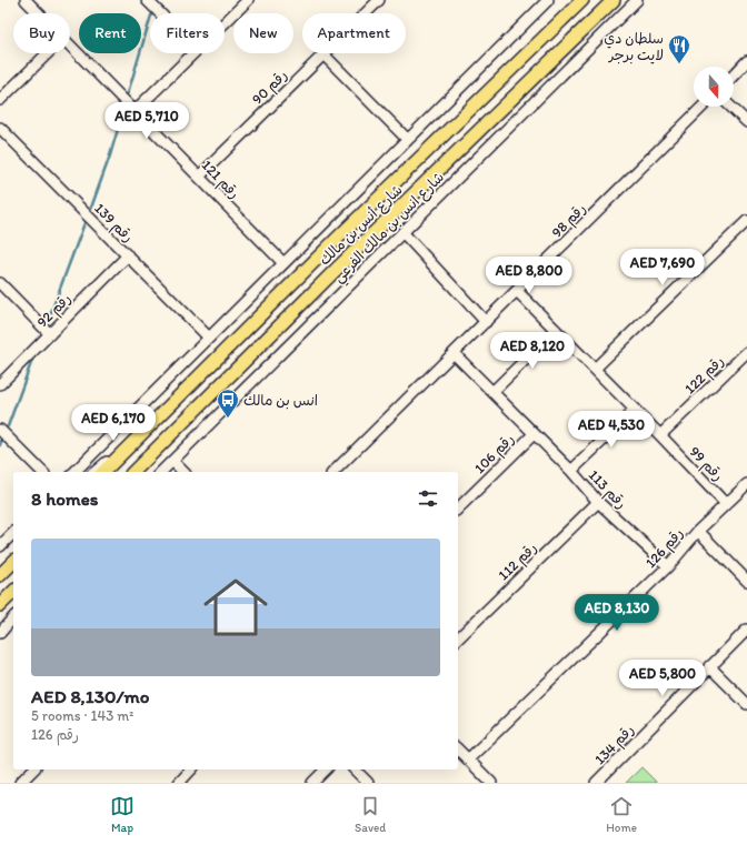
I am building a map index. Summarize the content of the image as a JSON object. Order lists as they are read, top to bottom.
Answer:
{
  "streets": {
    "main road": ["شارع أنس بن مالك"],
    "street": [
      "رقم 90",
      "رقم 121",
      "رقم 98",
      "رقم 139",
      "شارع انس بن مالك الفرعي",
      "رقم 92",
      "رقم 122",
      "رقم 106",
      "رقم 99",
      "رقم 113",
      "رقم 126",
      "رقم 112",
      "رقم 134"
    ]
  },
  "crossings": [
    ["رقم 90", "رقم 121"],
    ["رقم 98", "رقم 99"],
    ["رقم 98", "رقم 113"],
    ["رقم 139", "رقم 92"],
    ["رقم 122", "رقم 99"],
    ["رقم 106", "رقم 113"],
    ["رقم 99", "رقم 126"],
    ["رقم 113", "رقم 126"],
    ["رقم 113", "رقم 112"]
  ],
  "places": {
    "restaurant": ["سلطان دي لايت برجر"],
    "bus stop": ["انس بن مالك"]
  },
  "north": "bottom",
  "page": {
    "chip": [
      "Buy",
      "Rent",
      "Filters",
      "New",
      "Apartment"
    ],
    "price": [
      "AED 5,710",
      "AED 7,690",
      "AED 8,800",
      "AED 8,120",
      "AED 6,170",
      "AED 4,530",
      "AED 8,130",
      "AED 5,800"
    ],
    "heading": "8 homes",
    "list": [
      {
        "name": "AED 8,130/mo",
        "note": "5 rooms · 143 m² · رقم 126"
      }
    ],
    "tabs": ["Map", "Saved", "Home"]
  }
}
